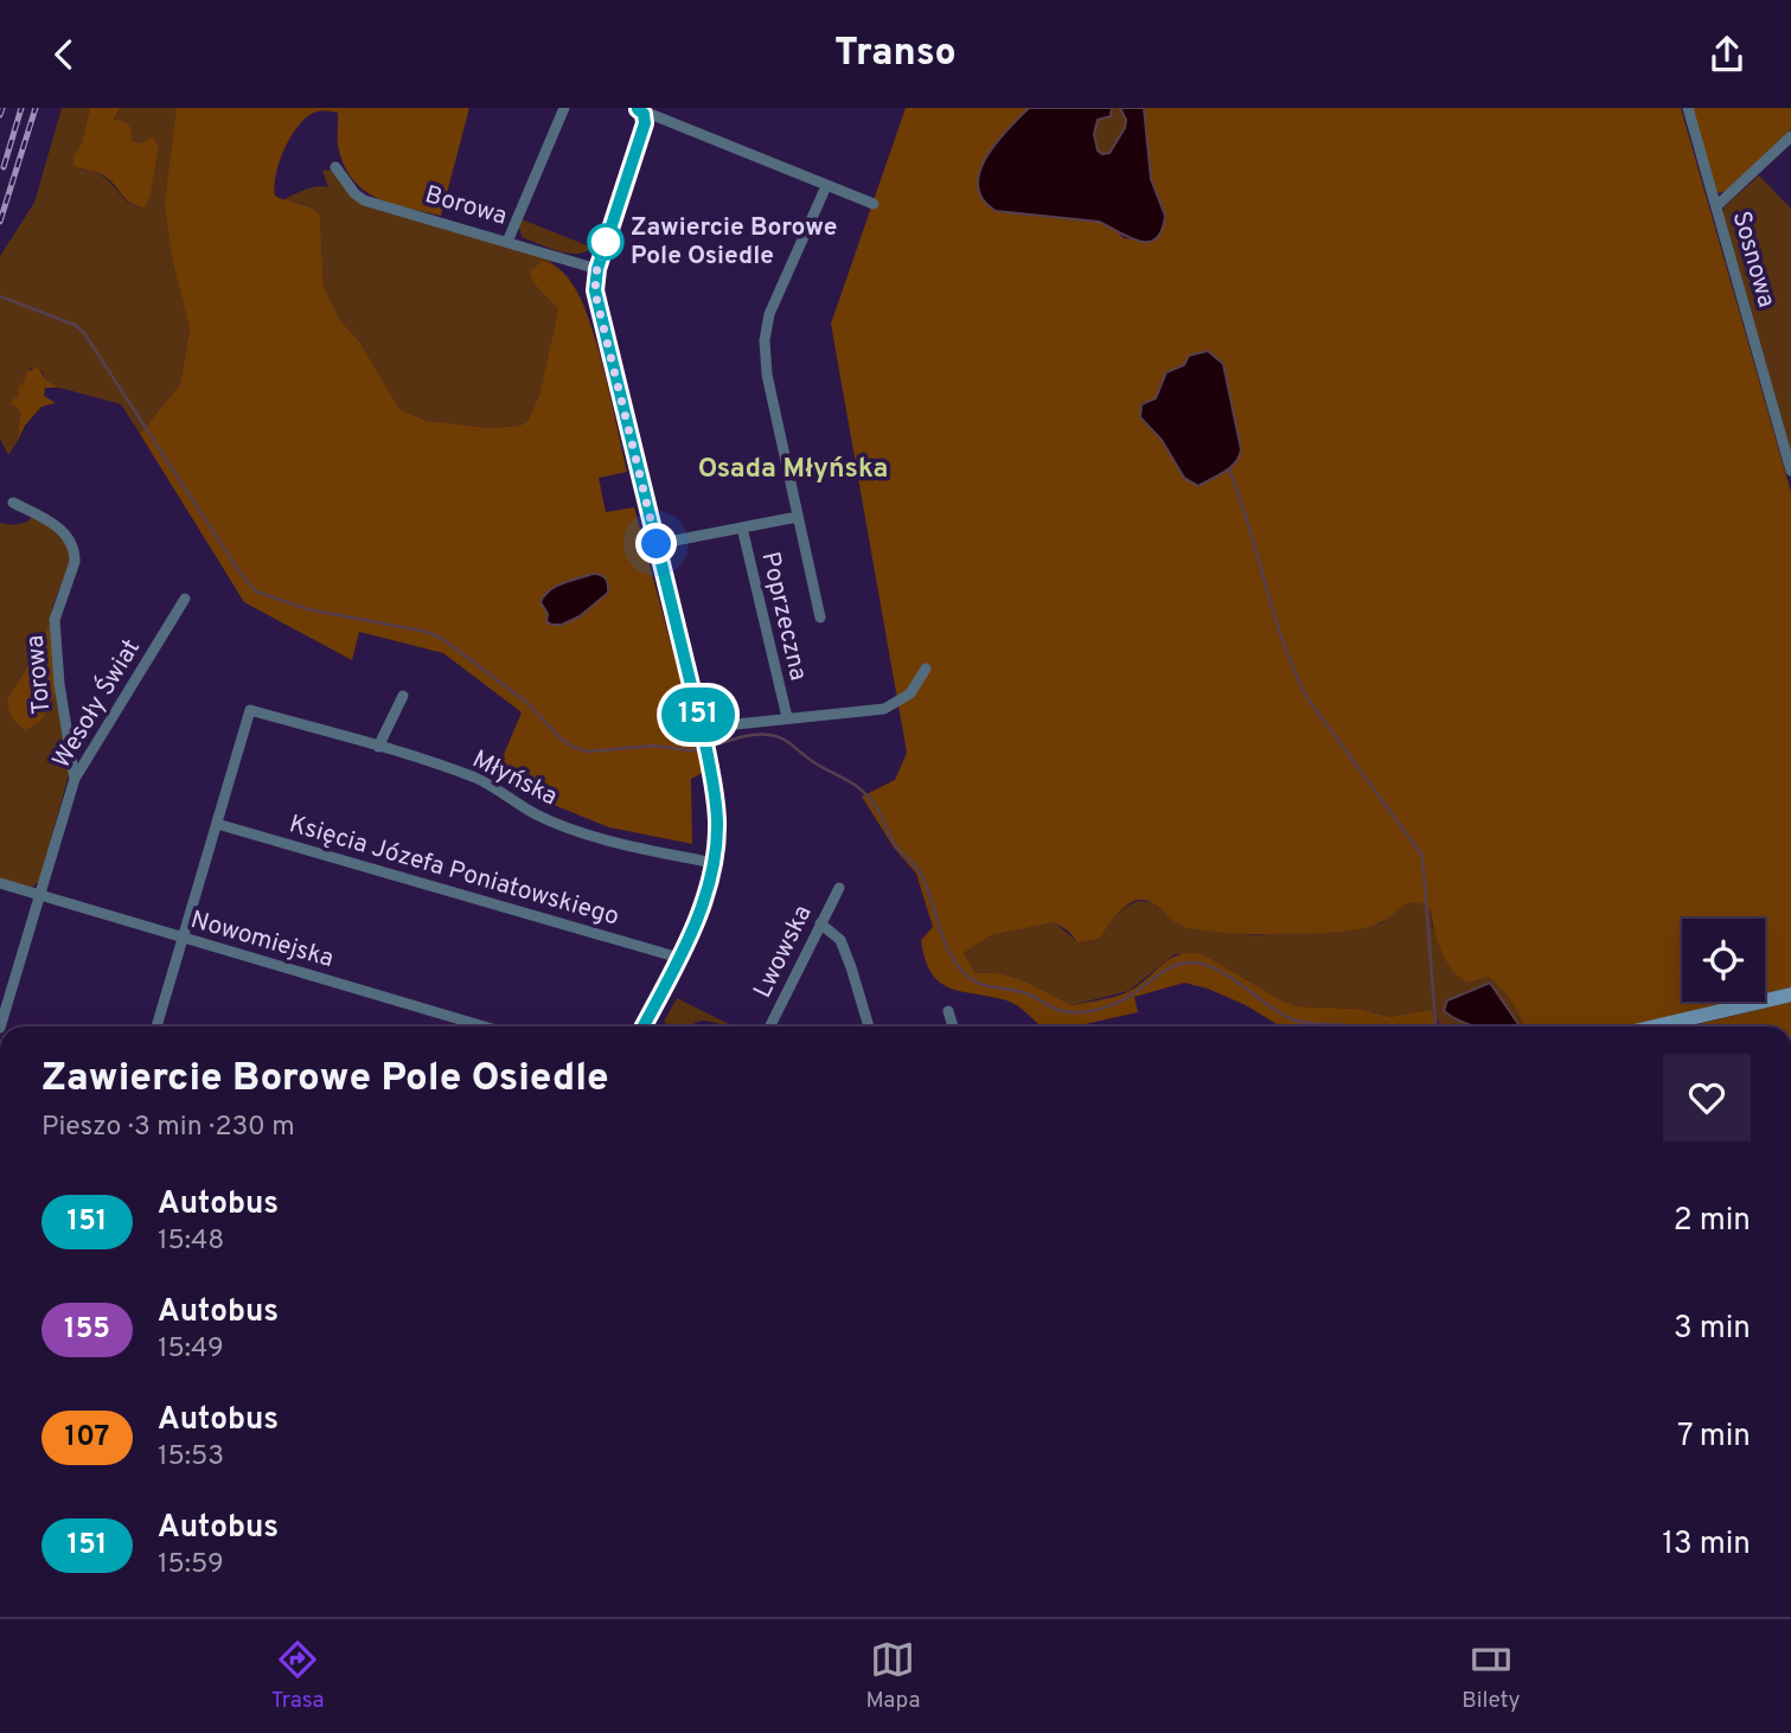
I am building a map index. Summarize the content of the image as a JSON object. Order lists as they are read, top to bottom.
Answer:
{
  "streets": {
    "street": [
      "Borowa",
      "Sosnowa",
      "Poprzeczna",
      "Torowa",
      "Wesoły Świat",
      "Młyńska",
      "Księcia Józefa Poniatowskiego",
      "Nowomiejska",
      "Lwowska"
    ]
  },
  "crossings": [
    ["Torowa", "Wesoły Świat"],
    ["Wesoły Świat", "Nowomiejska"],
    ["Młyńska", "Księcia Józefa Poniatowskiego"]
  ],
  "districts": ["Osada Młyńska"],
  "places": ["Zawiercie Borowe Pole Osiedle"],
  "lines": ["bus line 151"],
  "page": {
    "header": "Transo",
    "on_map": "151",
    "heading": ["Zawiercie Borowe Pole Osiedle", "Pieszo · 3 min · 230 m"],
    "list": [
      {
        "mark": "151",
        "name": "Autobus",
        "note": "15:48",
        "value": "2 min"
      },
      {
        "mark": "155",
        "name": "Autobus",
        "note": "15:49",
        "value": "3 min"
      },
      {
        "mark": "107",
        "name": "Autobus",
        "note": "15:53",
        "value": "7 min"
      },
      {
        "mark": "151",
        "name": "Autobus",
        "note": "15:59",
        "value": "13 min"
      }
    ],
    "tabs": ["Trasa", "Mapa", "Bilety"]
  }
}
